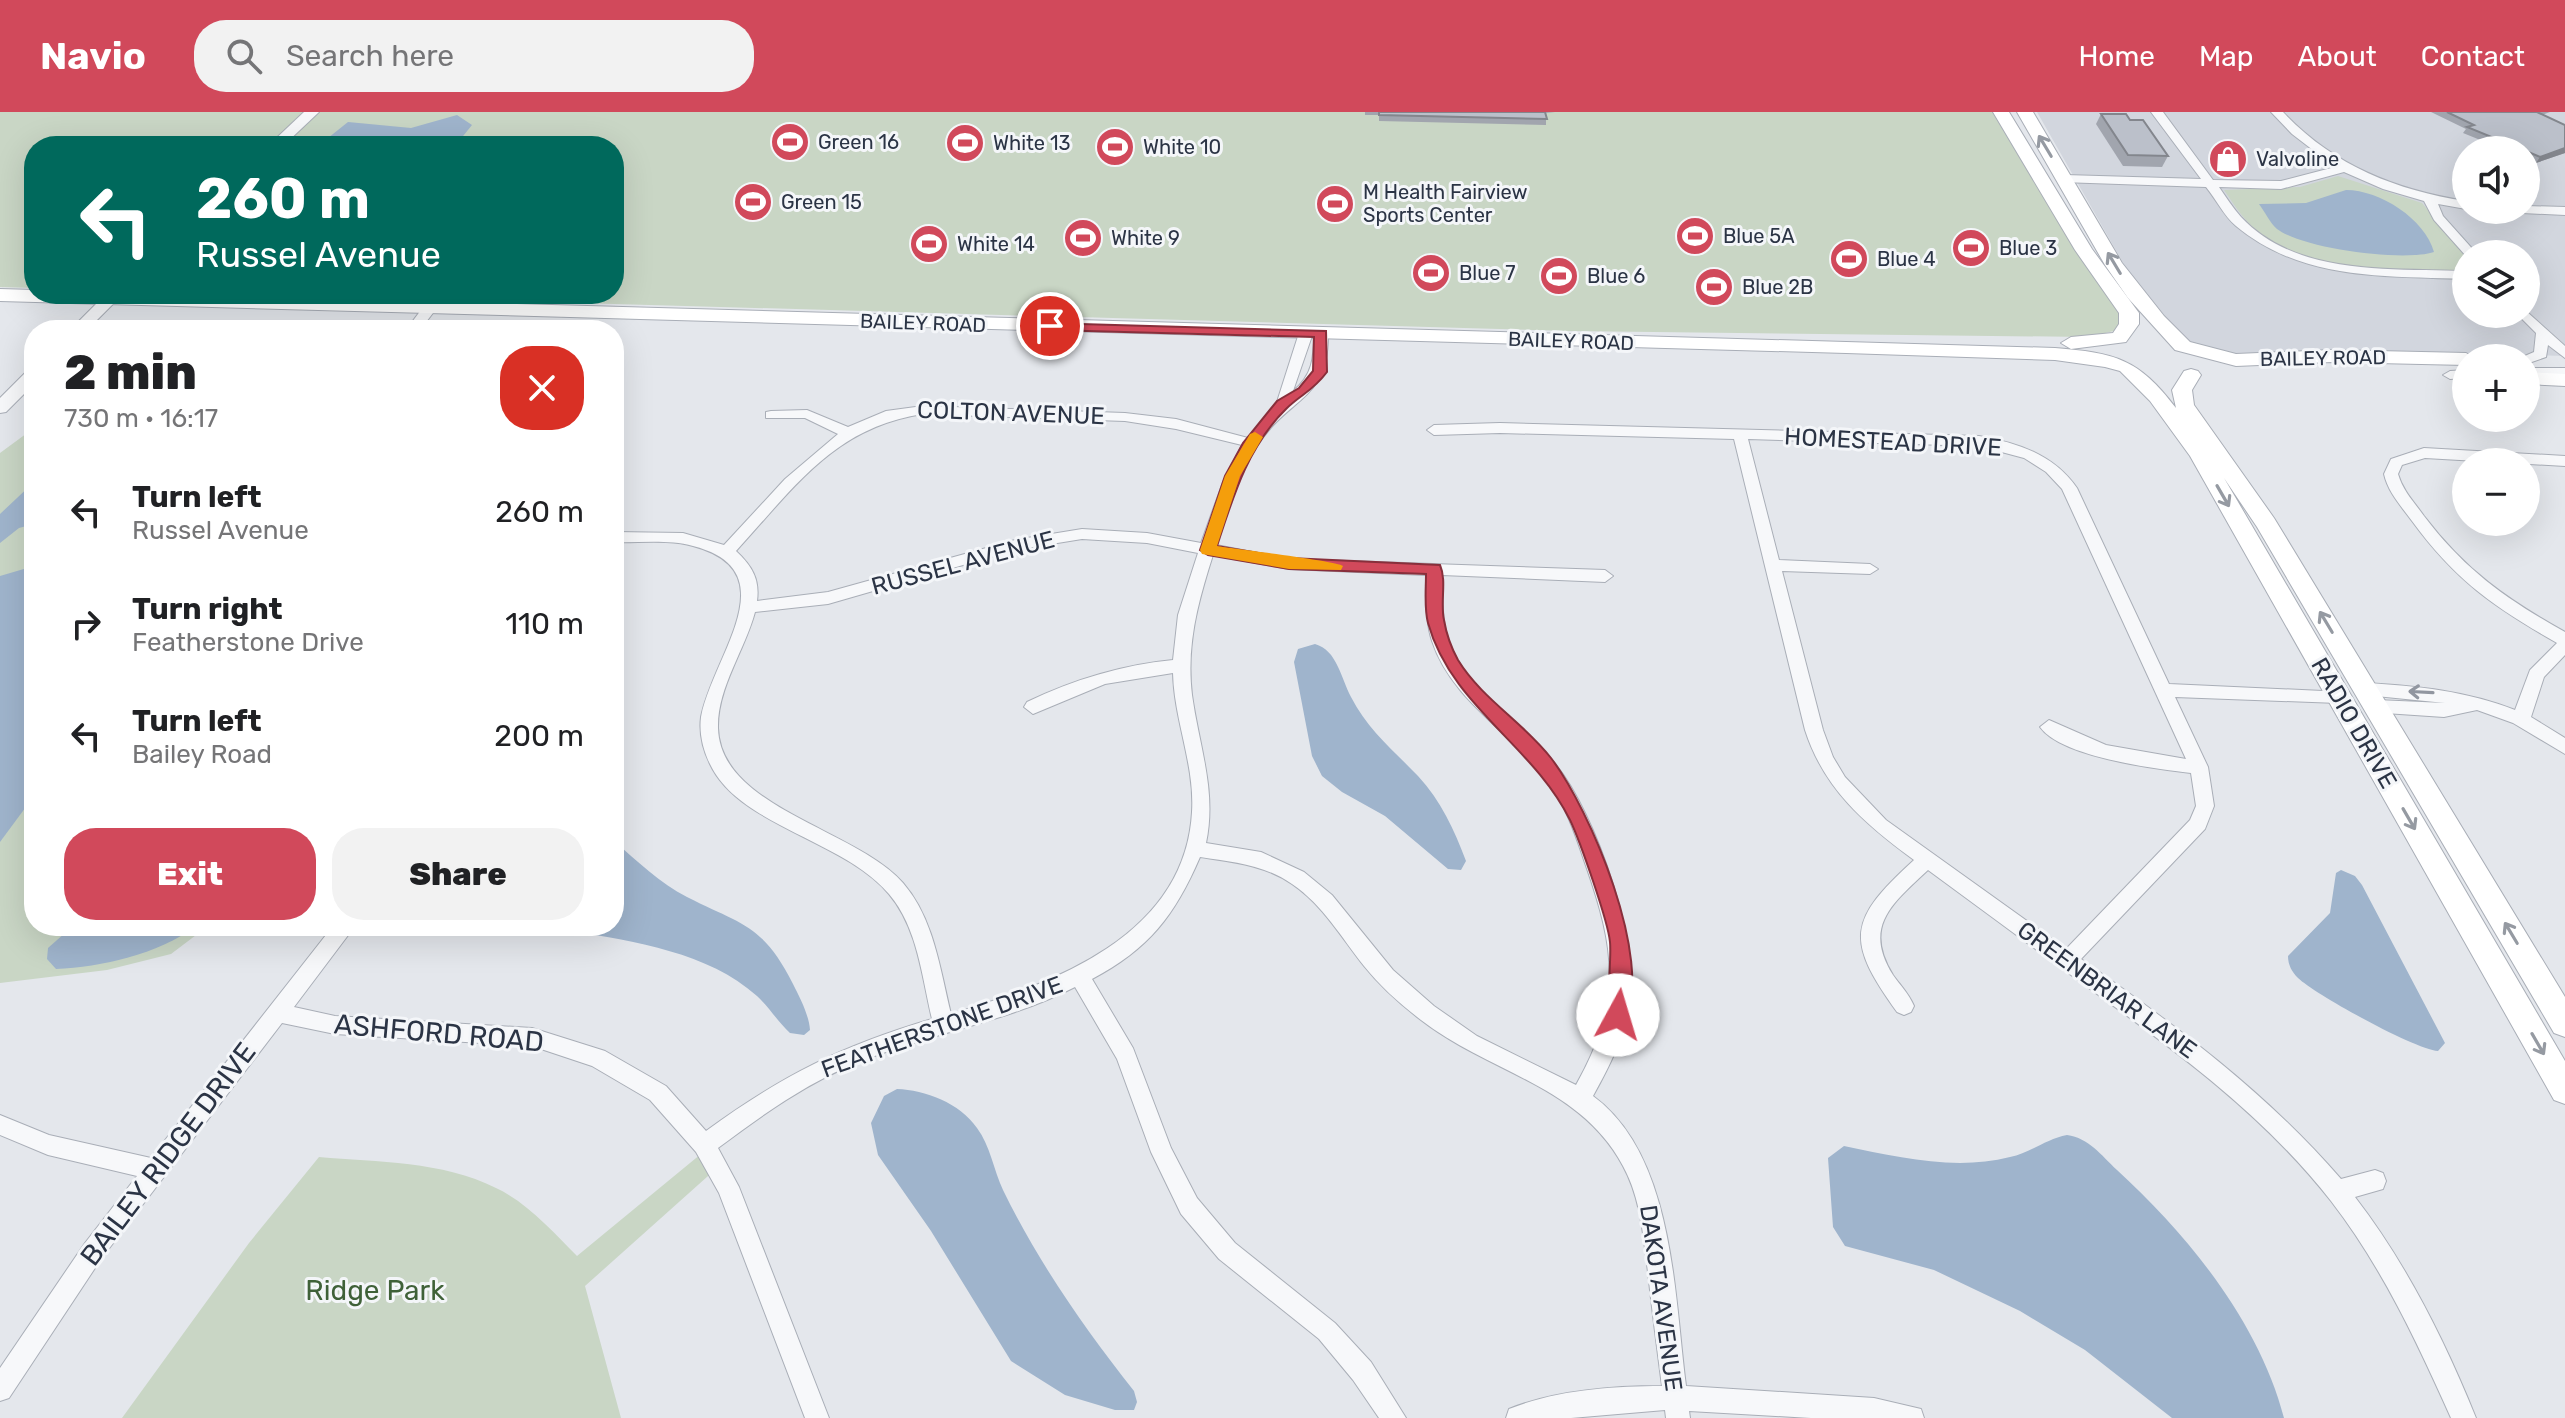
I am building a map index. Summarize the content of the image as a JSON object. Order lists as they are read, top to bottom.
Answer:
{
  "streets": {
    "main road": ["BAILEY ROAD", "RADIO DRIVE"],
    "street": [
      "COLTON AVENUE",
      "HOMESTEAD DRIVE",
      "RUSSEL AVENUE",
      "GREENBRIAR LANE",
      "FEATHERSTONE DRIVE",
      "ASHFORD ROAD",
      "BAILEY RIDGE DRIVE",
      "DAKOTA AVENUE"
    ]
  },
  "crossings": [
    ["BAILEY ROAD", "RADIO DRIVE"],
    ["BAILEY ROAD", "FEATHERSTONE DRIVE"],
    ["COLTON AVENUE", "FEATHERSTONE DRIVE"],
    ["HOMESTEAD DRIVE", "GREENBRIAR LANE"],
    ["RUSSEL AVENUE", "FEATHERSTONE DRIVE"],
    ["FEATHERSTONE DRIVE", "ASHFORD ROAD"],
    ["FEATHERSTONE DRIVE", "DAKOTA AVENUE"],
    ["ASHFORD ROAD", "BAILEY RIDGE DRIVE"]
  ],
  "parks": ["Ridge Park"],
  "places": {
    "sports": [
      "Green 16",
      "White 13",
      "White 10",
      "Green 15",
      "M Health Fairview Sports Center",
      "Blue 5A",
      "White 9",
      "White 14",
      "Blue 3",
      "Blue 4",
      "Blue 7",
      "Blue 6",
      "Blue 2B"
    ],
    "shop": ["Valvoline"]
  },
  "page": {
    "header": "Navio",
    "search": "Search here",
    "nav": [
      "Home",
      "Map",
      "About",
      "Contact"
    ],
    "map_buttons": ["+", "−"],
    "turn": ["260 m", "Russel Avenue"],
    "heading": ["2 min", "730 m · 16:17"],
    "list": [
      {
        "name": "Turn left",
        "note": "Russel Avenue",
        "value": "260 m"
      },
      {
        "name": "Turn right",
        "note": "Featherstone Drive",
        "value": "110 m"
      },
      {
        "name": "Turn left",
        "note": "Bailey Road",
        "value": "200 m"
      }
    ],
    "buttons": ["Exit", "Share"]
  }
}
